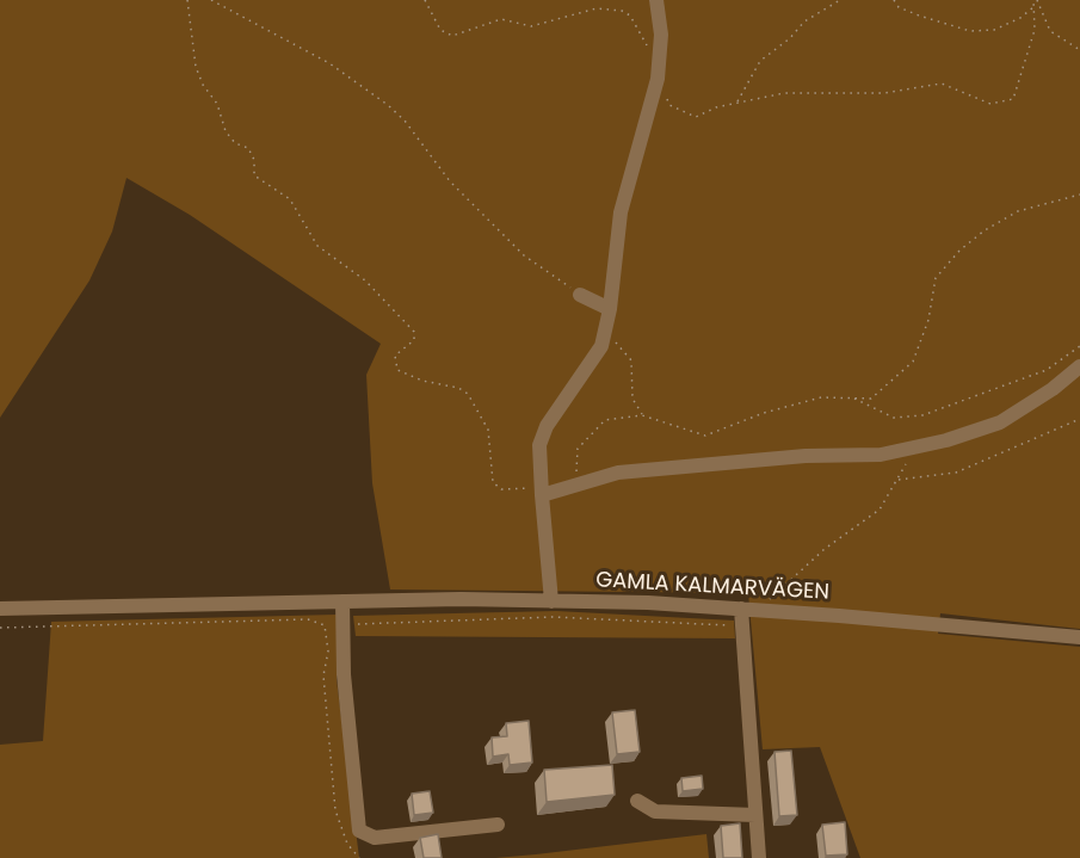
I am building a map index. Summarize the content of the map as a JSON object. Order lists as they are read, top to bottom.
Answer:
{
  "streets": {
    "street": ["GAMLA KALMARVÄGEN"]
  }
}
